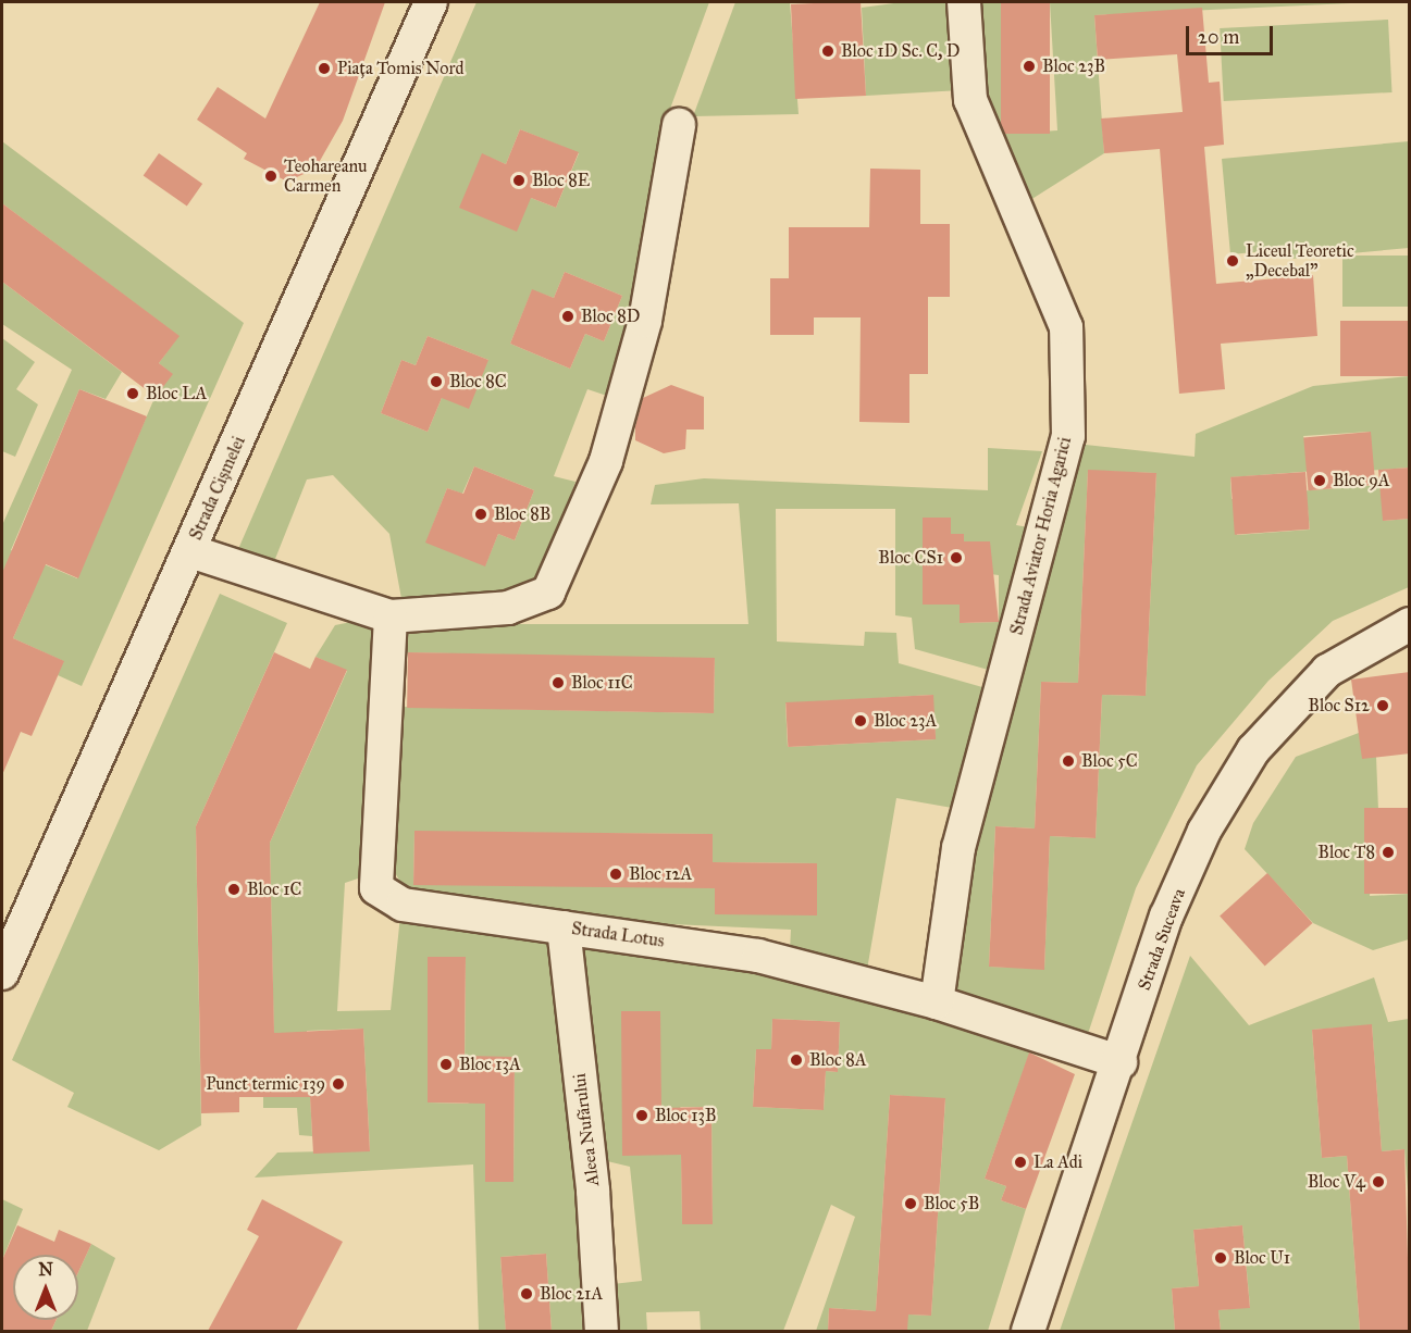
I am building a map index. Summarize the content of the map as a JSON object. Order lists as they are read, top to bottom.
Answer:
{
  "streets": {
    "street": [
      "Strada Cișmelei",
      "Strada Aviator Horia Agarici",
      "Strada Lotus",
      "Strada Suceava",
      "Aleea Nufărului"
    ]
  },
  "crossings": [
    ["Strada Aviator Horia Agarici", "Strada Lotus"],
    ["Strada Lotus", "Strada Suceava"],
    ["Strada Lotus", "Aleea Nufărului"]
  ],
  "places": [
    "Bloc 1D Sc. C, D",
    "Bloc 23B",
    "Piața Tomis Nord",
    "Teohareanu Carmen",
    "Bloc 8E",
    "Liceul Teoretic „Decebal”",
    "Bloc 8D",
    "Bloc 8C",
    "Bloc LA",
    "Bloc 9A",
    "Bloc 8B",
    "Bloc CS1",
    "Bloc 11C",
    "Bloc S12",
    "Bloc 23A",
    "Bloc 5C",
    "Bloc T8",
    "Bloc 12A",
    "Bloc 1C",
    "Bloc 8A",
    "Bloc 13A",
    "Punct termic 139",
    "Bloc 13B",
    "La Adi",
    "Bloc V4",
    "Bloc 5B",
    "Bloc U1",
    "Bloc 21A"
  ],
  "scale_bar": "20 m",
  "north": "top"
}
